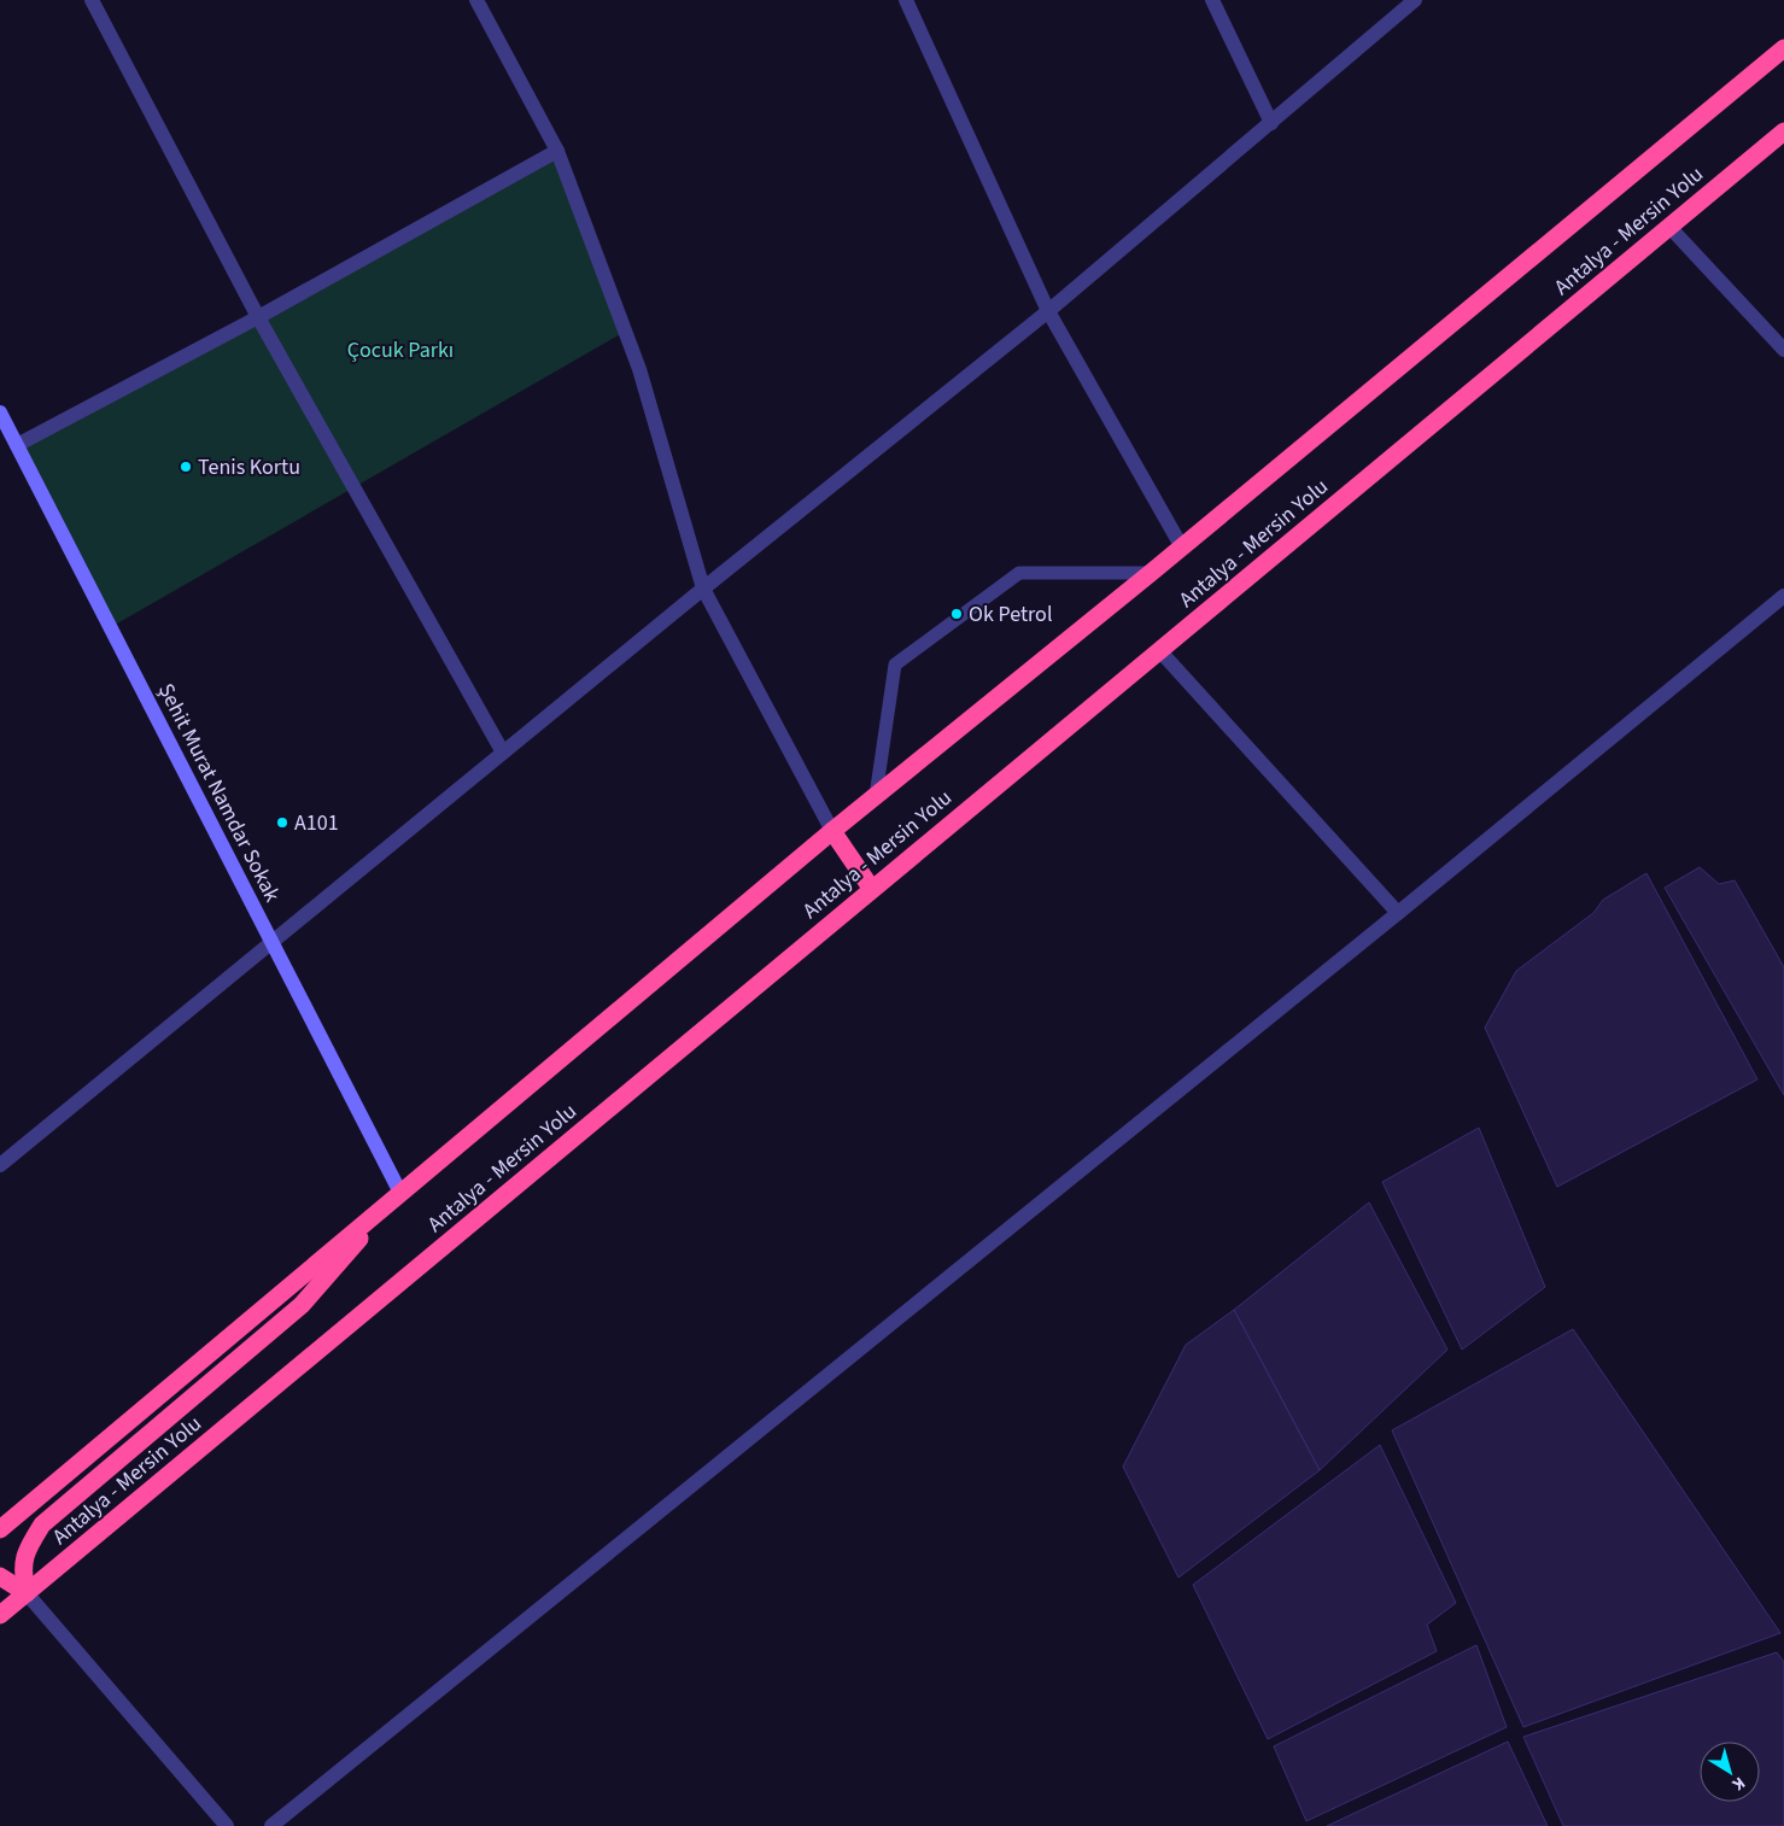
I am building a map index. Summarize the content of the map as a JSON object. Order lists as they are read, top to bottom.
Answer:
{
  "streets": {
    "highway": ["Antalya - Mersin Yolu"],
    "street": ["Şehit Murat Namdar Sokak"]
  },
  "crossings": [
    ["Antalya - Mersin Yolu", "Şehit Murat Namdar Sokak"]
  ],
  "parks": ["Çocuk Parkı"],
  "places": ["Tenis Kortu", "Ok Petrol", "A101"],
  "north": "bottom right"
}
